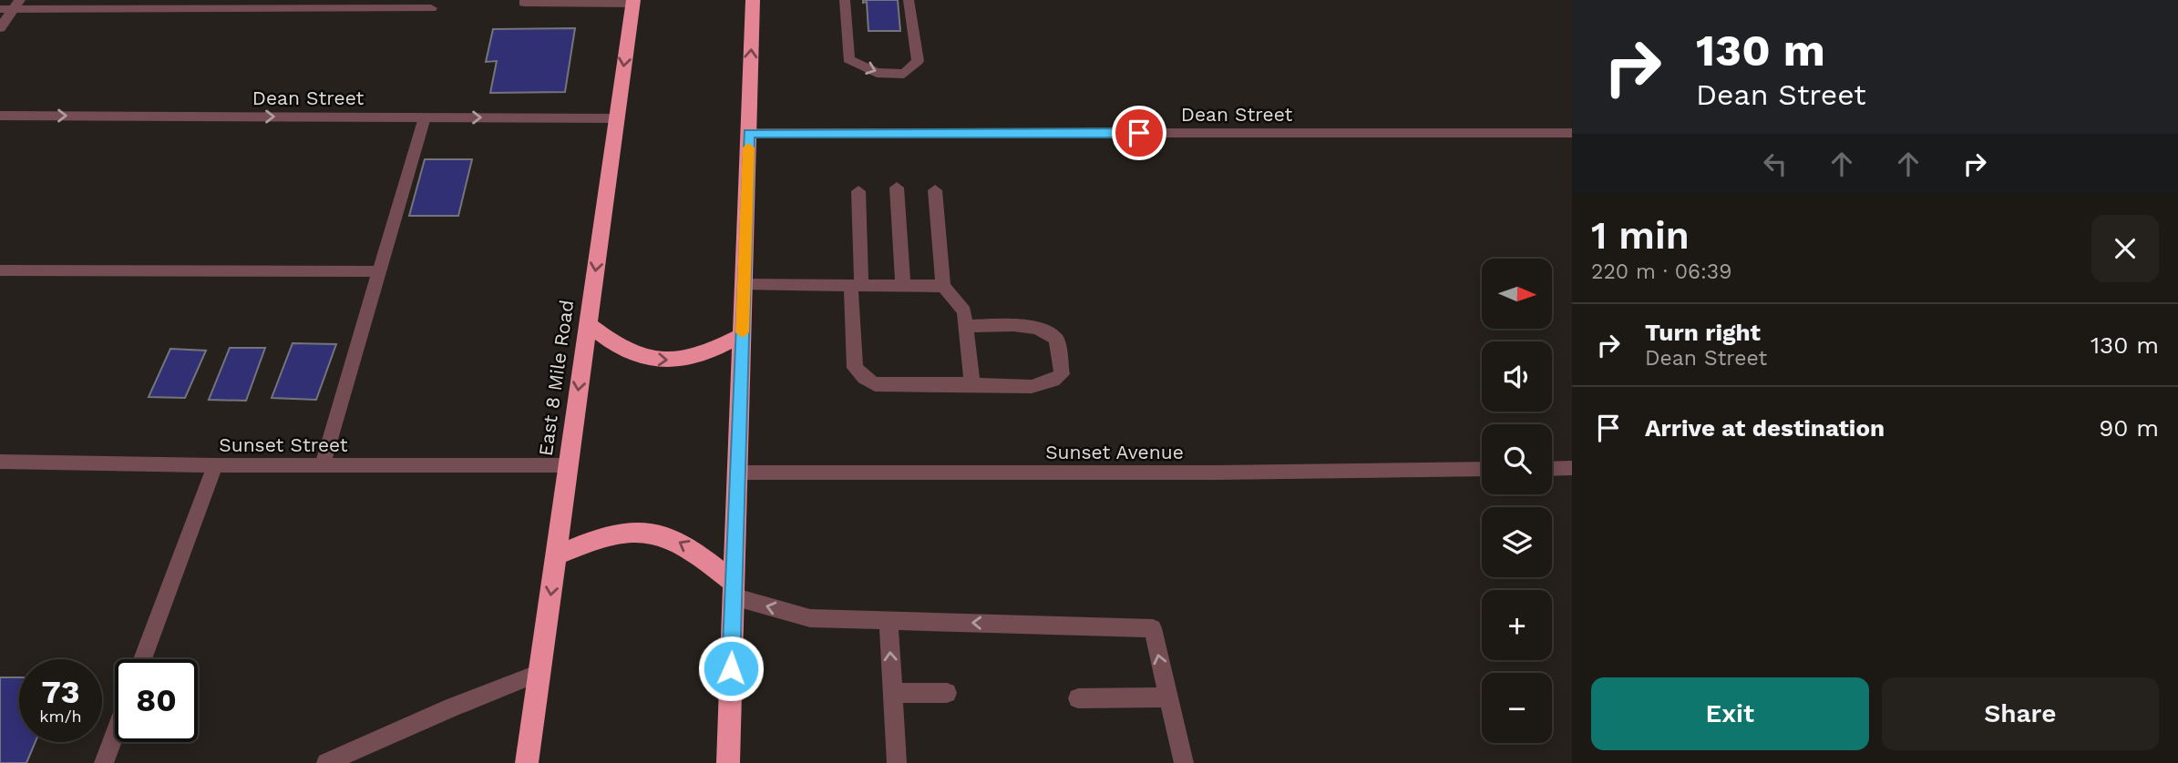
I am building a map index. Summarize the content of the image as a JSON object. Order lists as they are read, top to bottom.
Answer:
{
  "streets": {
    "highway": ["East 8 Mile Road"],
    "street": ["Dean Street", "Sunset Street", "Sunset Avenue"]
  },
  "crossings": [
    ["Dean Street", "East 8 Mile Road"],
    ["East 8 Mile Road", "Sunset Street"]
  ],
  "north": "right",
  "page": {
    "turn": ["130 m", "Dean Street"],
    "heading": ["1 min", "220 m · 06:39"],
    "map_buttons": ["+", "−"],
    "list": [
      {
        "name": "Turn right",
        "note": "Dean Street",
        "value": "130 m"
      },
      {
        "name": "Arrive at destination",
        "value": "90 m"
      }
    ],
    "speed": "73 km/h",
    "limit": "80",
    "buttons": ["Exit", "Share"]
  }
}
